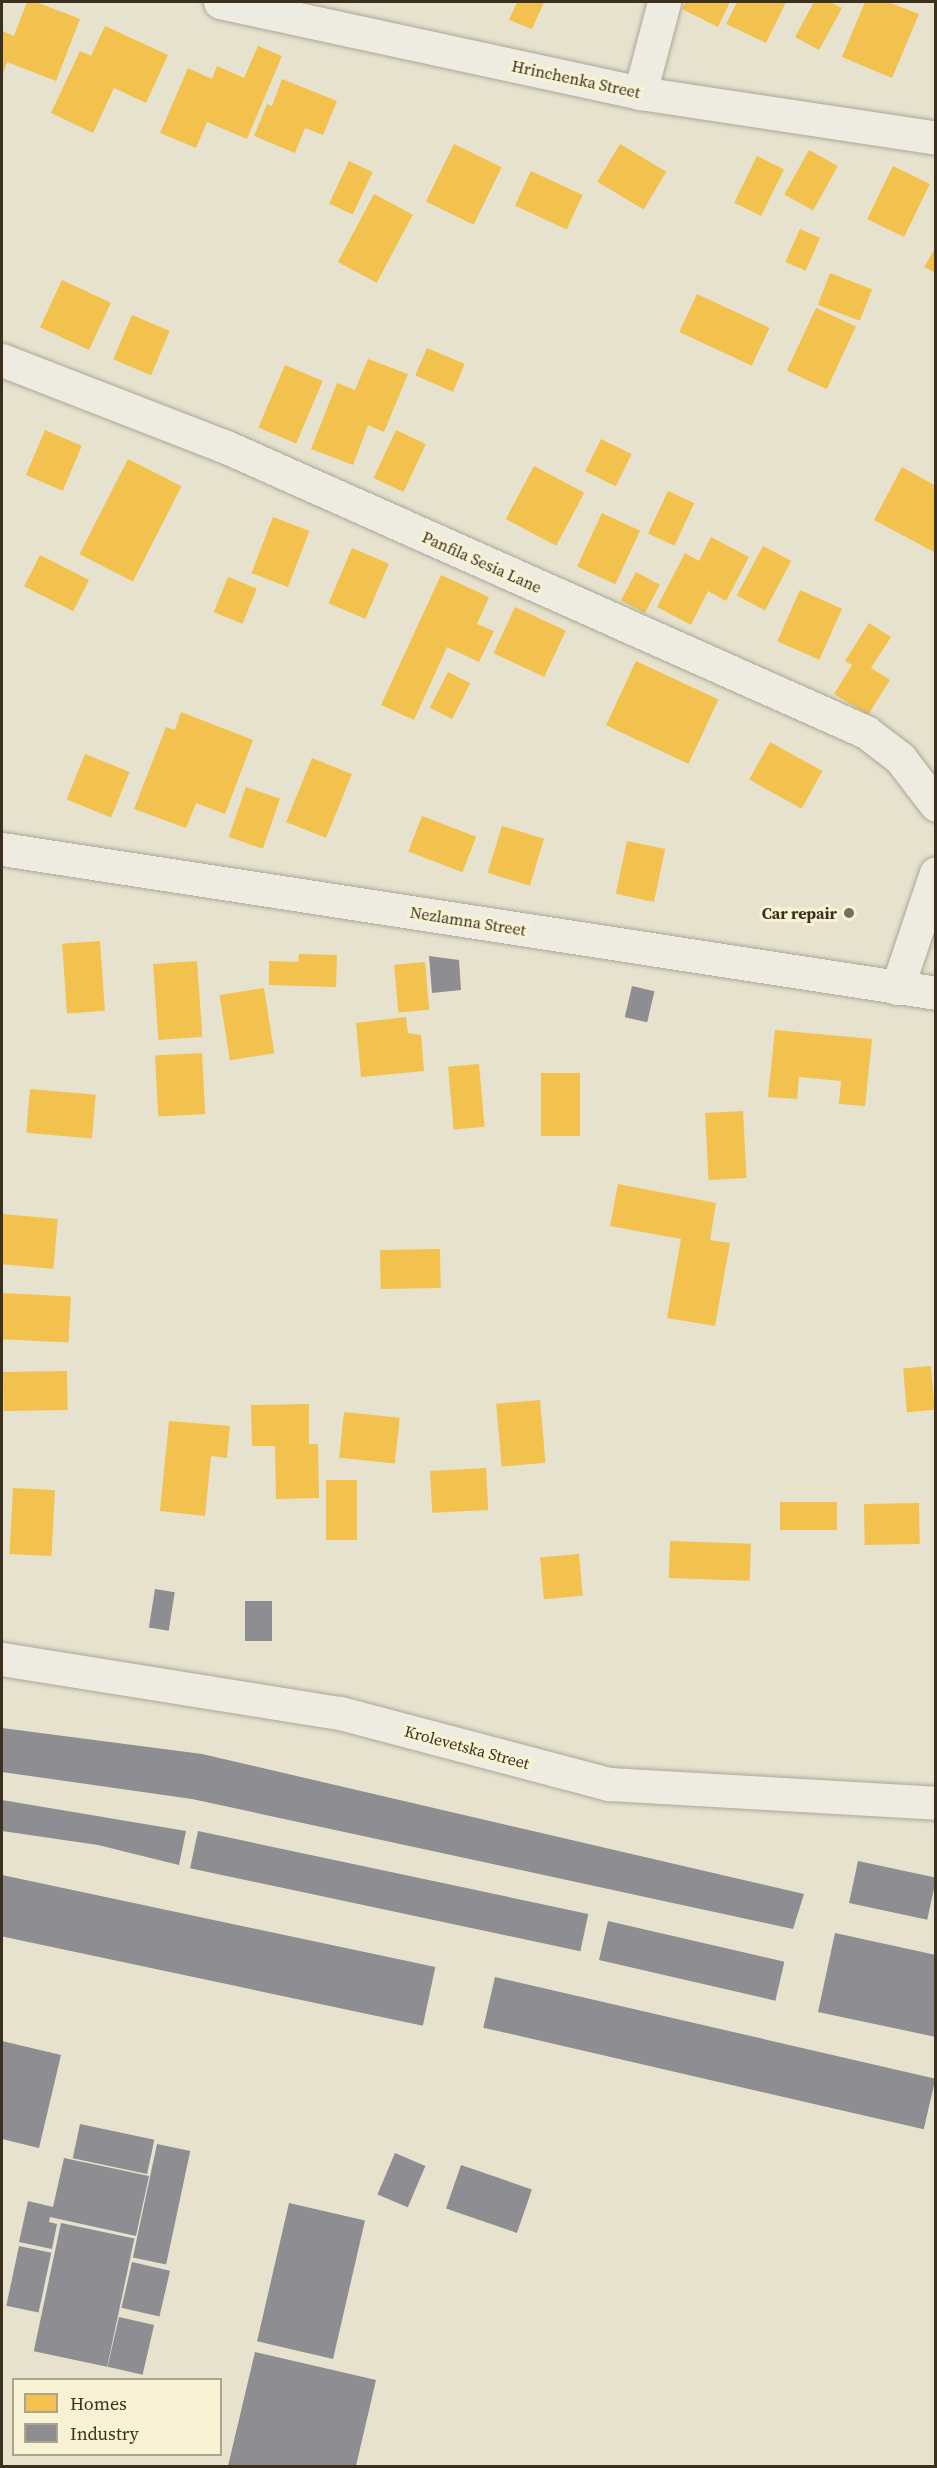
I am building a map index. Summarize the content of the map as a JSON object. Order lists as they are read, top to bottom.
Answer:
{
  "streets": {
    "street": [
      "Hrinchenka Street",
      "Panfila Sesia Lane",
      "Nezlamna Street",
      "Krolevetska Street"
    ]
  },
  "places": ["Car repair"],
  "legend": ["Homes", "Industry"]
}
